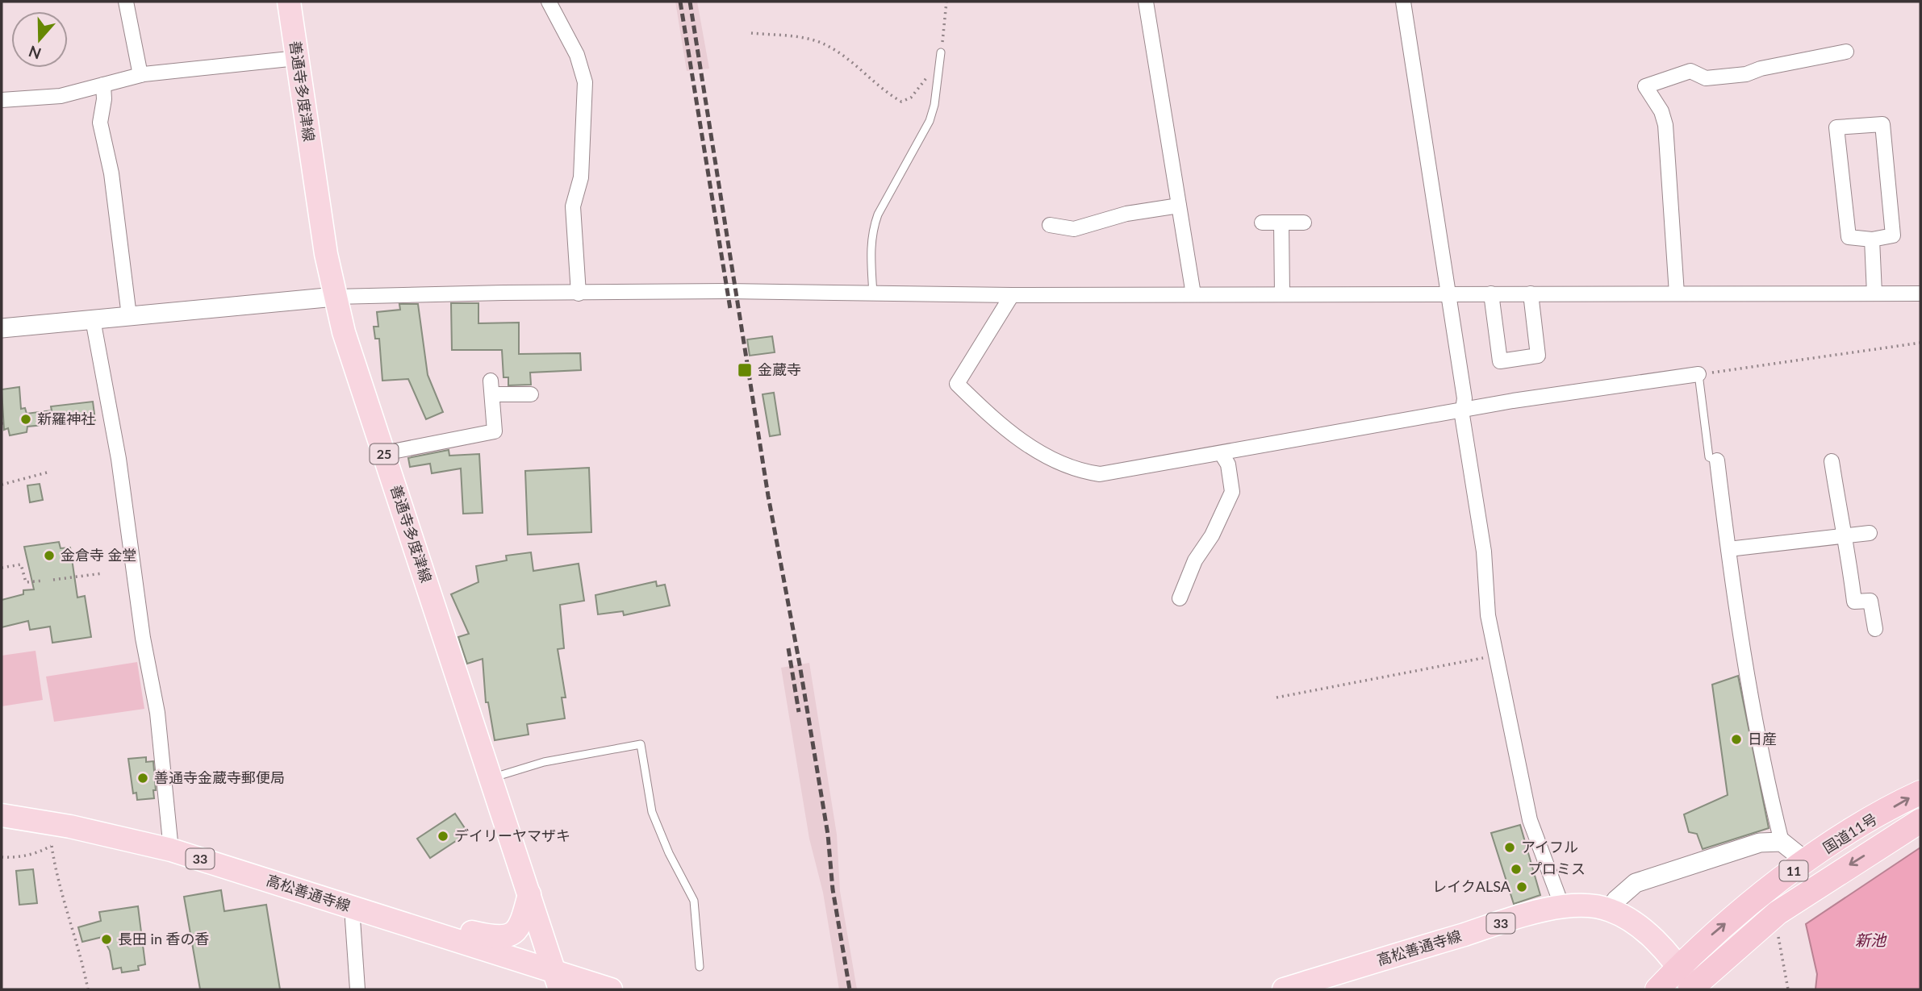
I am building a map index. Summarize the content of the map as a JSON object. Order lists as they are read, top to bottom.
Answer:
{
  "streets": {
    "highway": ["国道11号", "11"],
    "main road": [
      "善通寺多度津線",
      "25",
      "33",
      "高松善通寺線"
    ]
  },
  "crossings": [
    ["善通寺多度津線", "高松善通寺線"],
    ["国道11号", "11"],
    ["国道11号", "高松善通寺線"],
    ["11", "高松善通寺線"]
  ],
  "water": ["新池"],
  "places": {
    "transit": ["金蔵寺"],
    "other": [
      "新羅神社",
      "金倉寺 金堂",
      "日産",
      "善通寺金蔵寺郵便局",
      "デイリーヤマザキ",
      "アイフル",
      "プロミス",
      "レイクALSA",
      "長田 in 香の香"
    ]
  },
  "north": "bottom"
}
